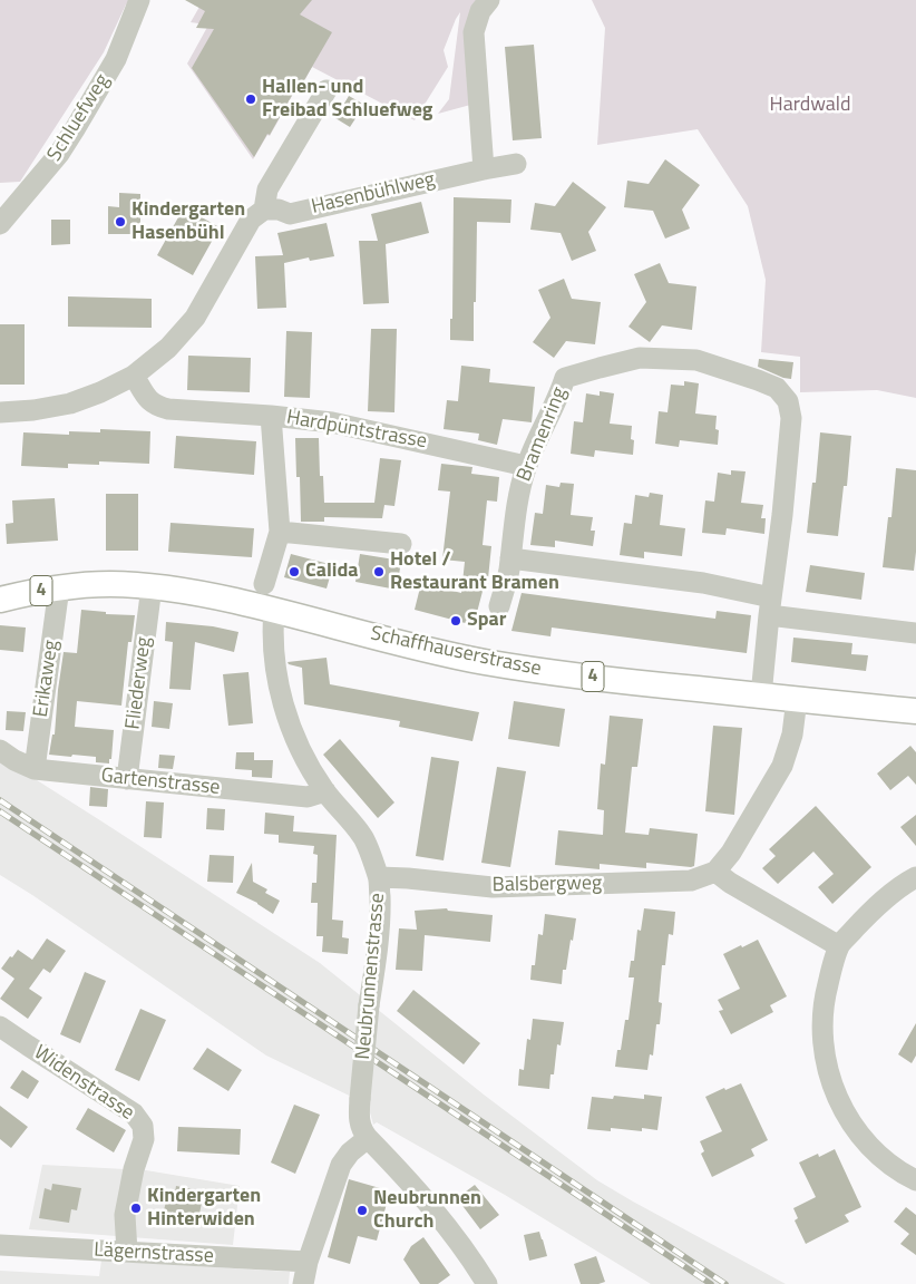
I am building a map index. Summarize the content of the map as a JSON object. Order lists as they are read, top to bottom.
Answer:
{
  "streets": {
    "main road": ["4", "Schaffhauserstrasse"],
    "street": [
      "Schluefweg",
      "Hasenbühlweg",
      "Hardpüntstrasse",
      "Bramenring",
      "Erikaweg",
      "Fliederweg",
      "Gartenstrasse",
      "Balsbergweg",
      "Neubrunnenstrasse",
      "Widenstrasse",
      "Lägernstrasse"
    ]
  },
  "crossings": [
    ["Hardpüntstrasse", "Bramenring"],
    ["Bramenring", "Schaffhauserstrasse"],
    ["Schaffhauserstrasse", "Erikaweg"],
    ["Schaffhauserstrasse", "Fliederweg"],
    ["Schaffhauserstrasse", "Neubrunnenstrasse"],
    ["Erikaweg", "Gartenstrasse"],
    ["Fliederweg", "Gartenstrasse"],
    ["Gartenstrasse", "Neubrunnenstrasse"],
    ["Balsbergweg", "Neubrunnenstrasse"],
    ["Widenstrasse", "Lägernstrasse"]
  ],
  "parks": ["Hardwald"],
  "places": [
    "Hallen- und Freibad Schluefweg",
    "Kindergarten Hasenbühl",
    "Calida",
    "Hotel / Restaurant Bramen",
    "Spar",
    "Kindergarten Hinterwiden",
    "Neubrunnen Church"
  ]
}
